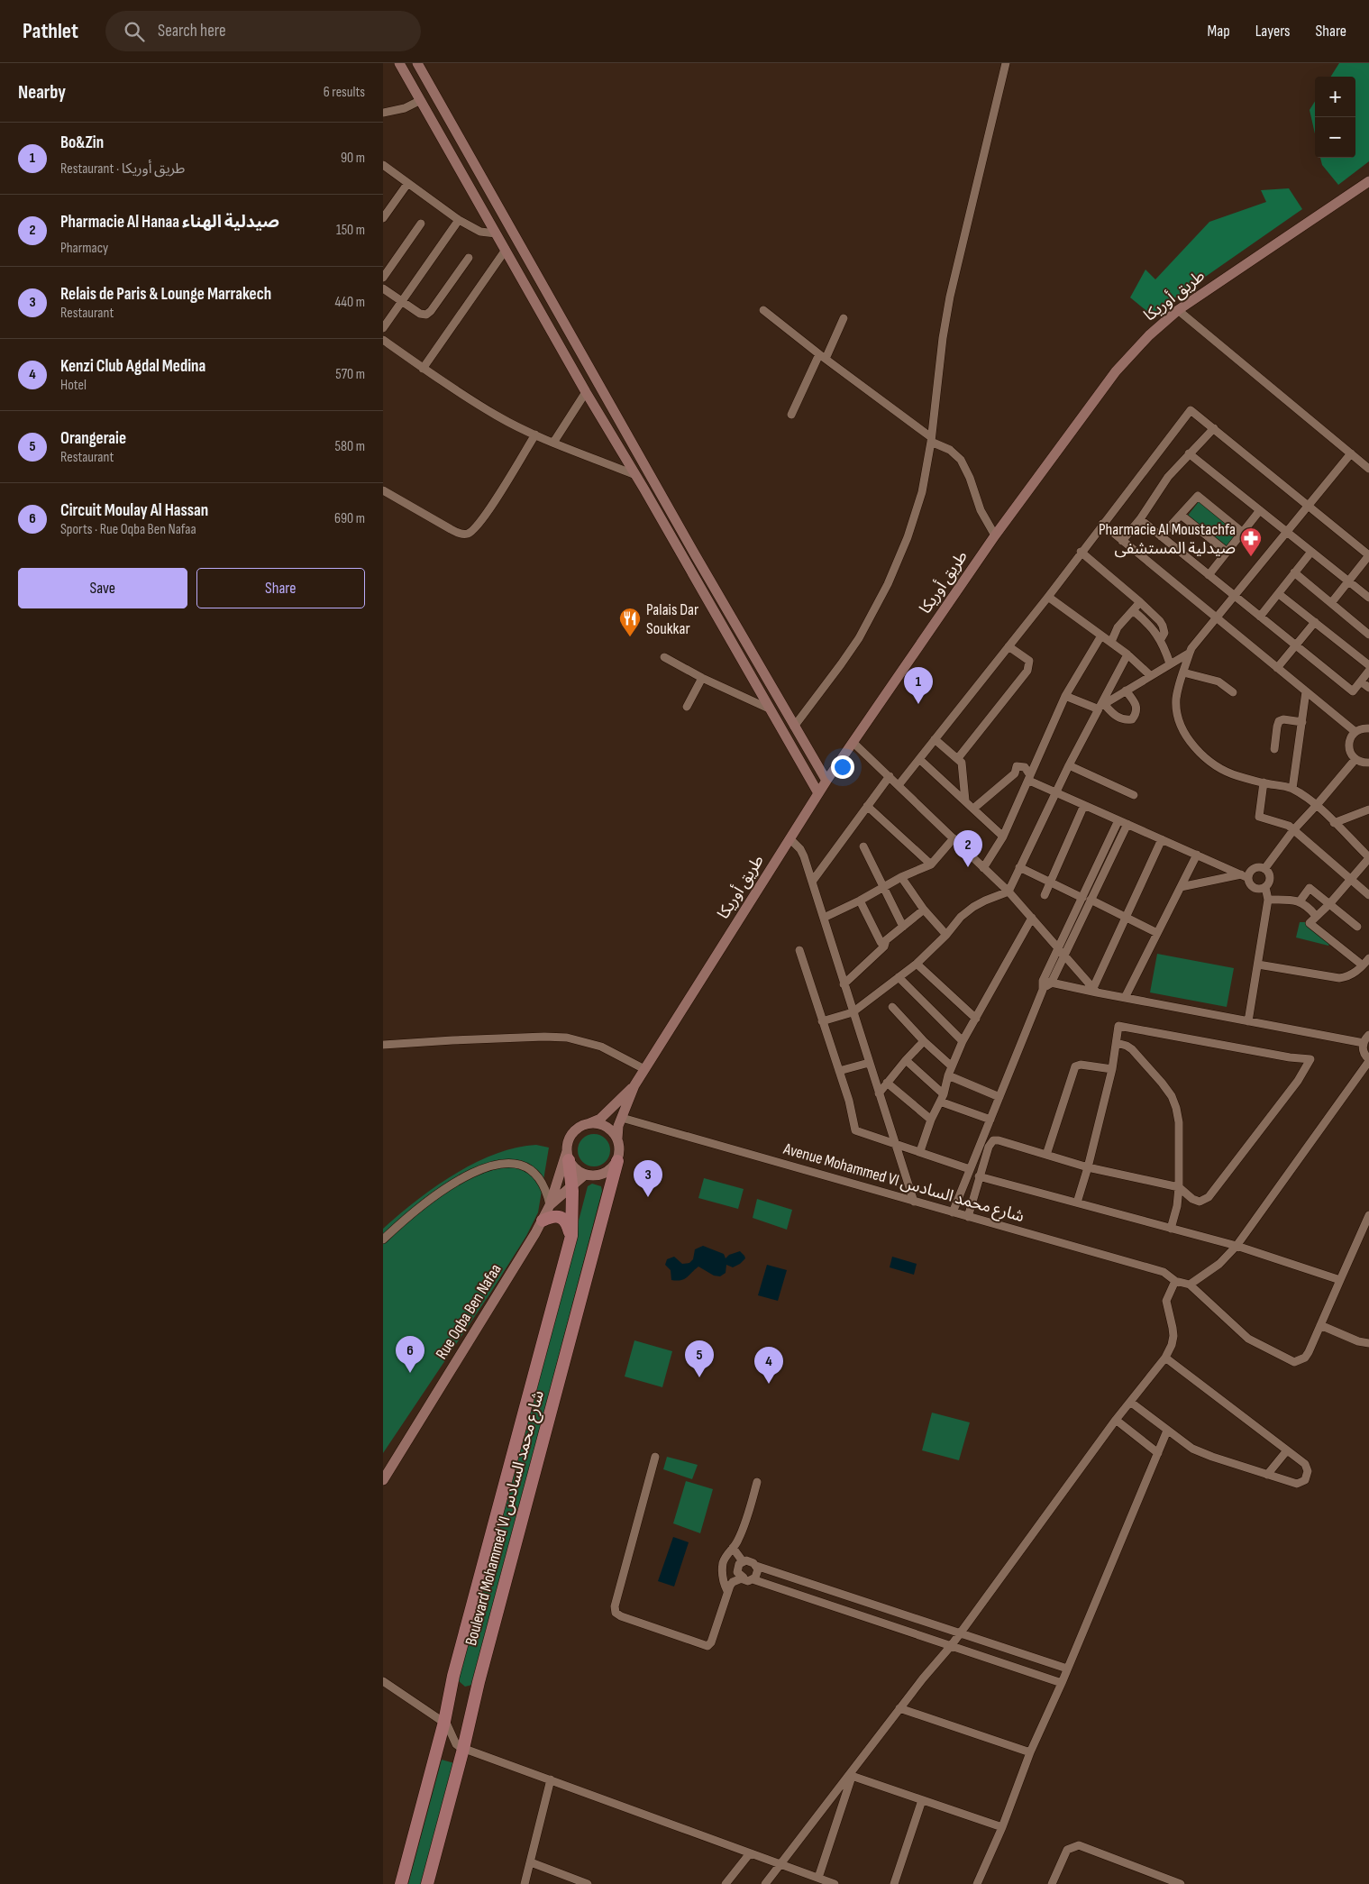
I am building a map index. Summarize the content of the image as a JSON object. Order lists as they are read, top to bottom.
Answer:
{
  "streets": {
    "main road": ["Boulevard Mohammed VI شارع محمد السادس"],
    "street": ["طريق أوريكا", "Avenue Mohammed VI شارع محمد السادس", "Rue Oqba Ben Nafaa"]
  },
  "crossings": [
    ["طريق أوريكا", "Avenue Mohammed VI شارع محمد السادس"],
    ["طريق أوريكا", "Rue Oqba Ben Nafaa"],
    ["طريق أوريكا", "Boulevard Mohammed VI شارع محمد السادس"],
    ["Rue Oqba Ben Nafaa", "Boulevard Mohammed VI شارع محمد السادس"]
  ],
  "places": {
    "pharmacy": ["Pharmacie Al Moustachfa صيدلية المستشفى"],
    "restaurant": ["Palais Dar Soukkar"]
  },
  "page": {
    "header": "Pathlet",
    "search": "Search here",
    "nav": ["Map", "Layers", "Share"],
    "heading": ["Nearby", "6 results"],
    "map_buttons": ["+", "−"],
    "list": [
      {
        "mark": "1",
        "name": "Bo&Zin",
        "note": "Restaurant · طريق أوريكا",
        "value": "90 m"
      },
      {
        "mark": "2",
        "name": "Pharmacie Al Hanaa صيدلية الهناء",
        "note": "Pharmacy",
        "value": "150 m"
      },
      {
        "mark": "3",
        "name": "Relais de Paris & Lounge Marrakech",
        "note": "Restaurant",
        "value": "440 m"
      },
      {
        "mark": "4",
        "name": "Kenzi Club Agdal Medina",
        "note": "Hotel",
        "value": "570 m"
      },
      {
        "mark": "5",
        "name": "Orangeraie",
        "note": "Restaurant",
        "value": "580 m"
      },
      {
        "mark": "6",
        "name": "Circuit Moulay Al Hassan",
        "note": "Sports · Rue Oqba Ben Nafaa",
        "value": "690 m"
      }
    ],
    "buttons": ["Save", "Share"],
    "pins": [
      "1",
      "2",
      "3",
      "6",
      "5",
      "4"
    ]
  }
}
